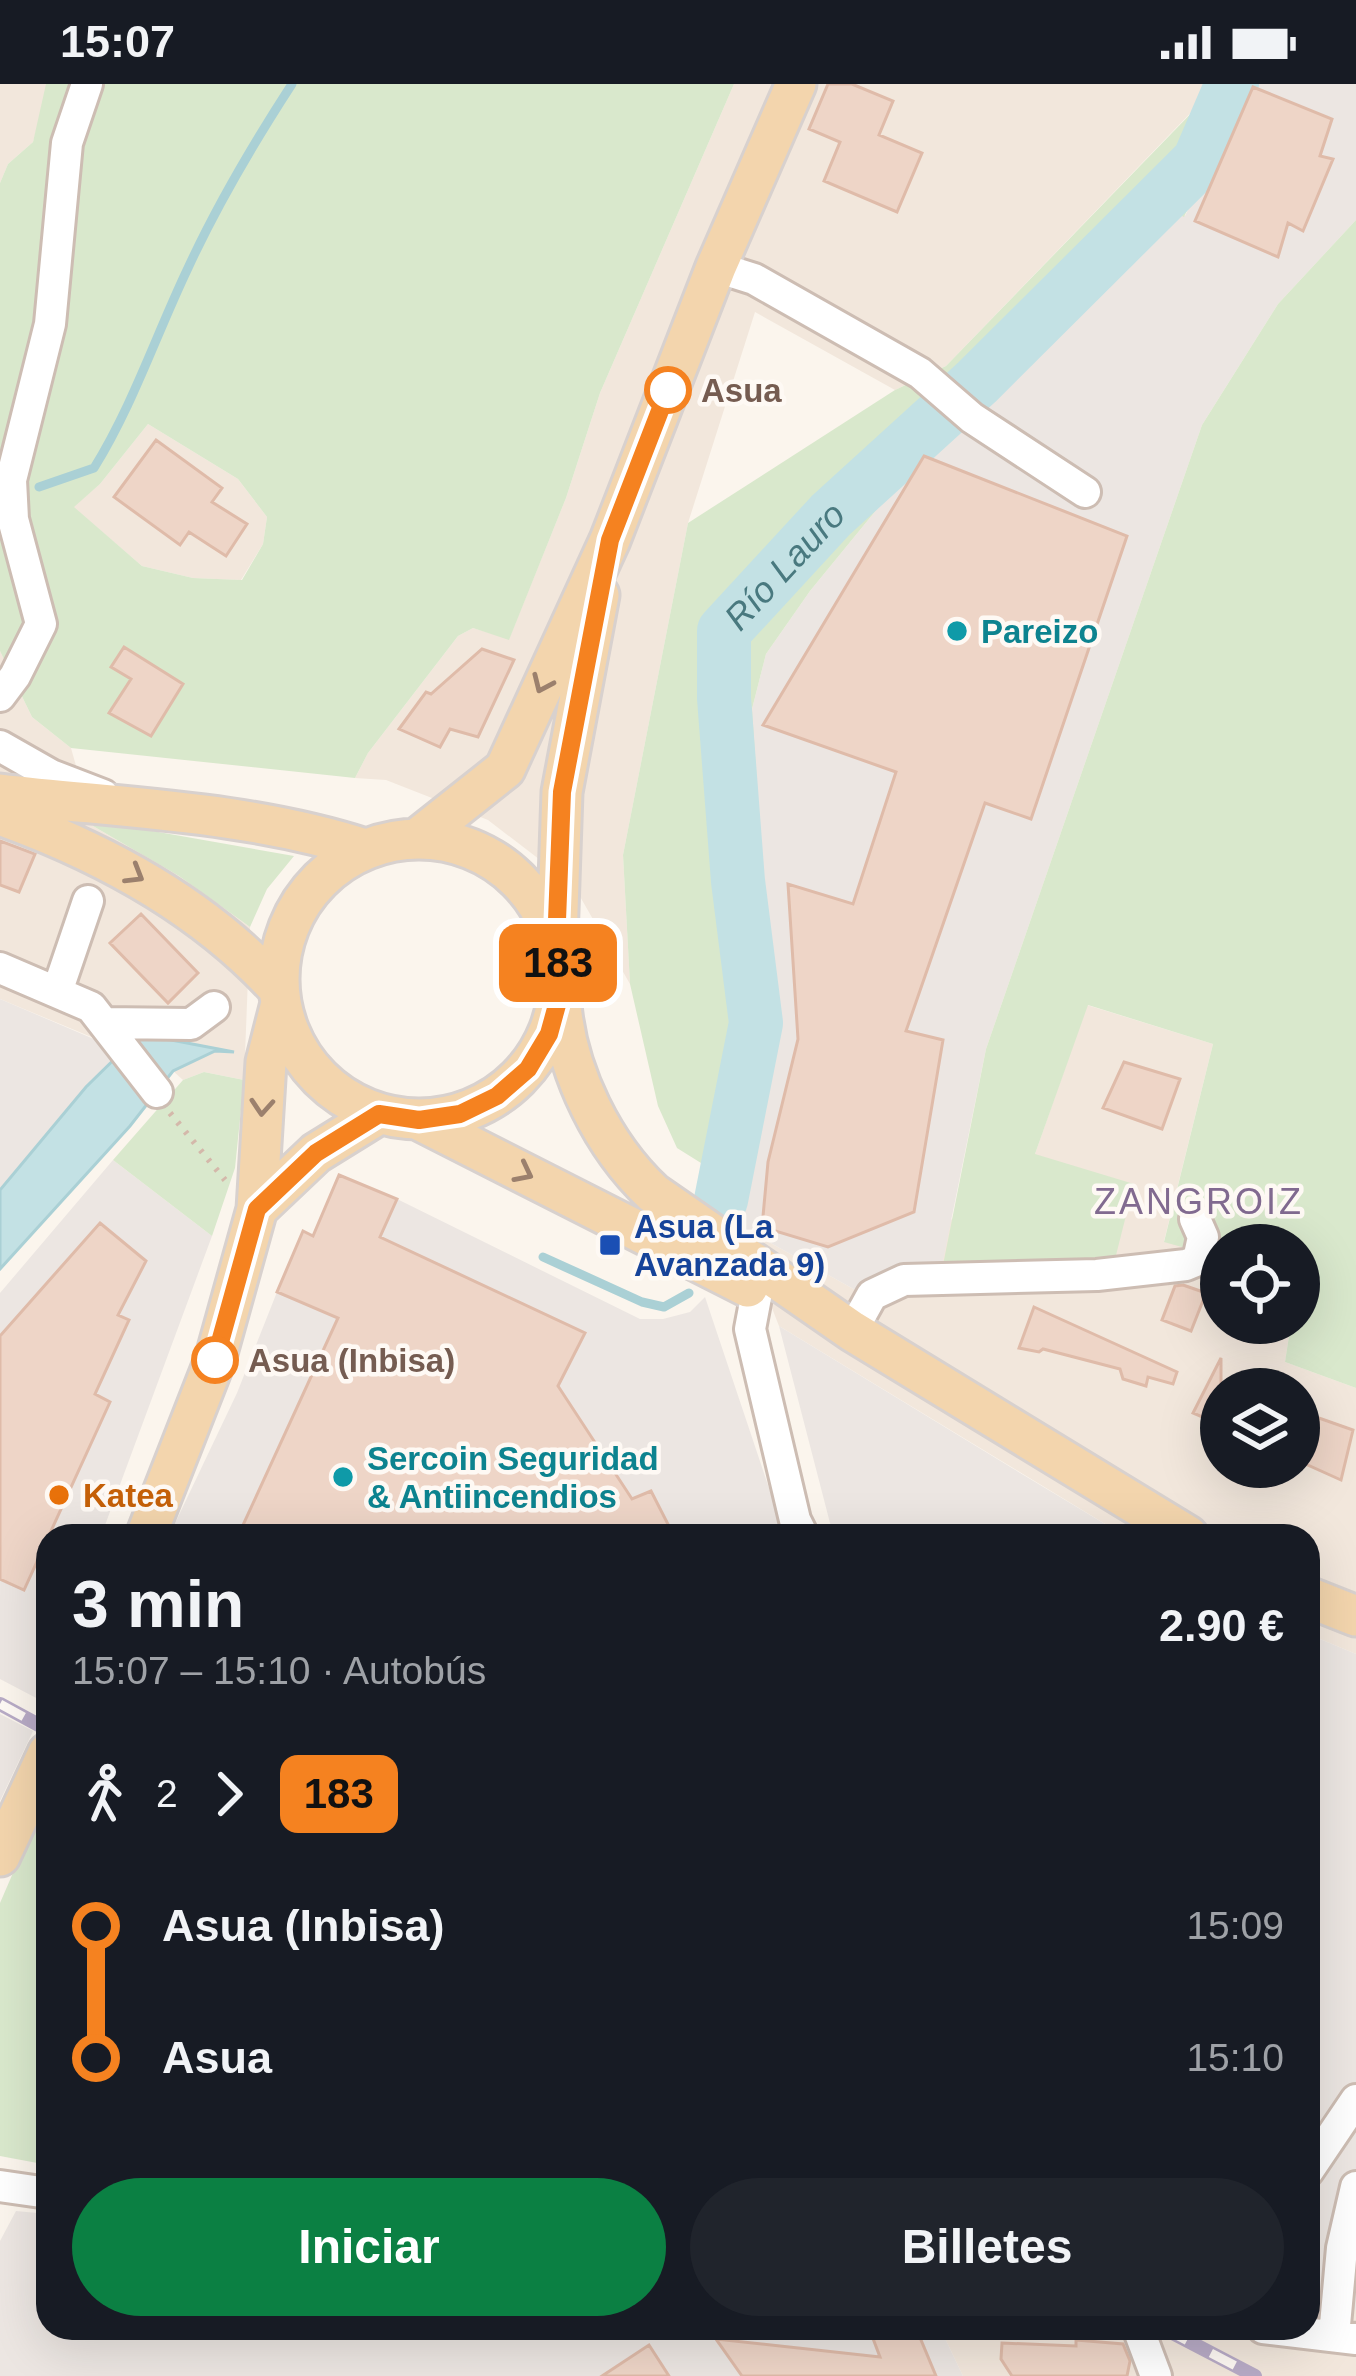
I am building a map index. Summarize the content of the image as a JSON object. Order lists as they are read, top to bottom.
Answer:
{
  "districts": ["ZANGROIZ"],
  "water": ["Río Lauro"],
  "places": {
    "other": [
      "Asua",
      "Pareizo",
      "Asua (Inbisa)",
      "Sercoin Seguridad & Antiincendios",
      "Katea"
    ],
    "transit": ["Asua (La Avanzada 9)"]
  },
  "lines": ["bus line 183"],
  "page": {
    "status": "15:07",
    "on_map": "183",
    "heading": ["3 min", "15:07 – 15:10 · Autobús", "2.90 €"],
    "legs": ["2", "183"],
    "list": [
      {
        "name": "Asua (Inbisa)",
        "value": "15:09"
      },
      {
        "name": "Asua",
        "value": "15:10"
      }
    ],
    "buttons": ["Iniciar", "Billetes"]
  }
}
